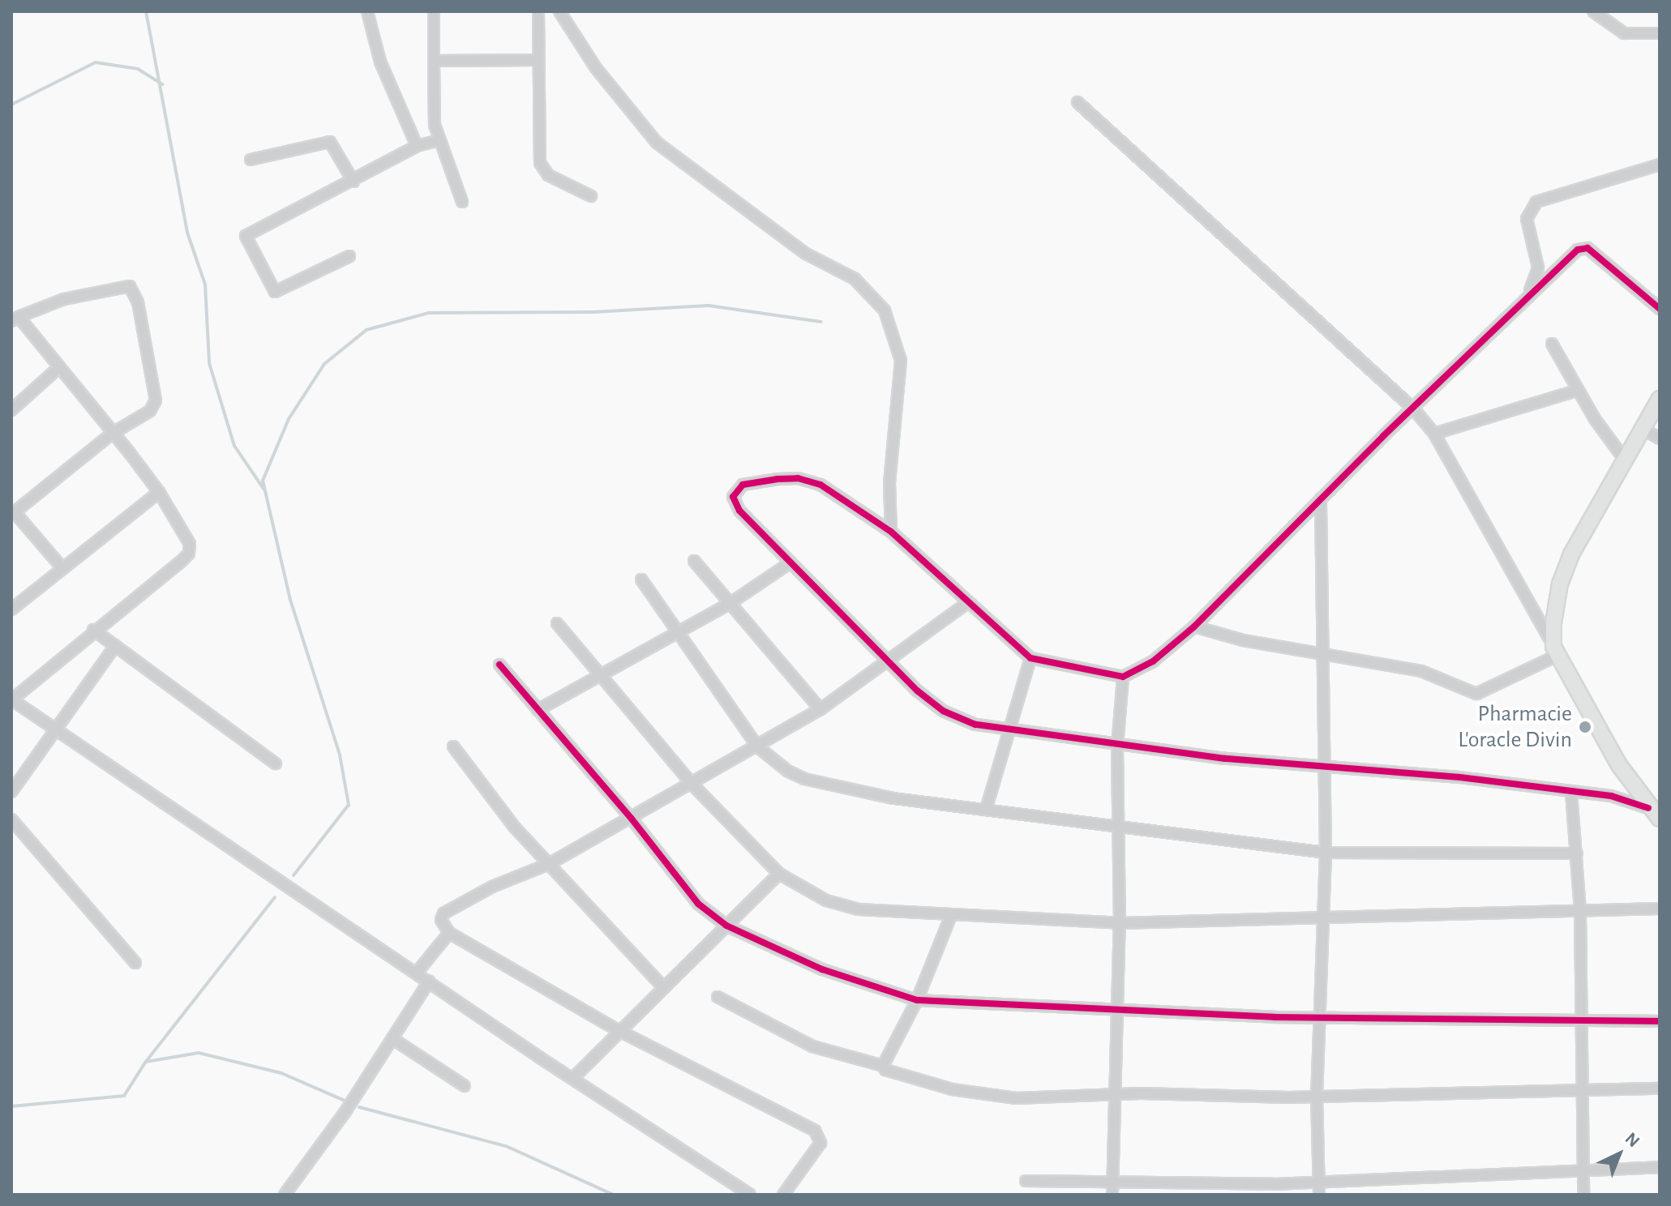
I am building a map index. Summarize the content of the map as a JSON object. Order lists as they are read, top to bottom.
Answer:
{
  "places": ["Pharmacie L'oracle Divin"],
  "north": "top right"
}
